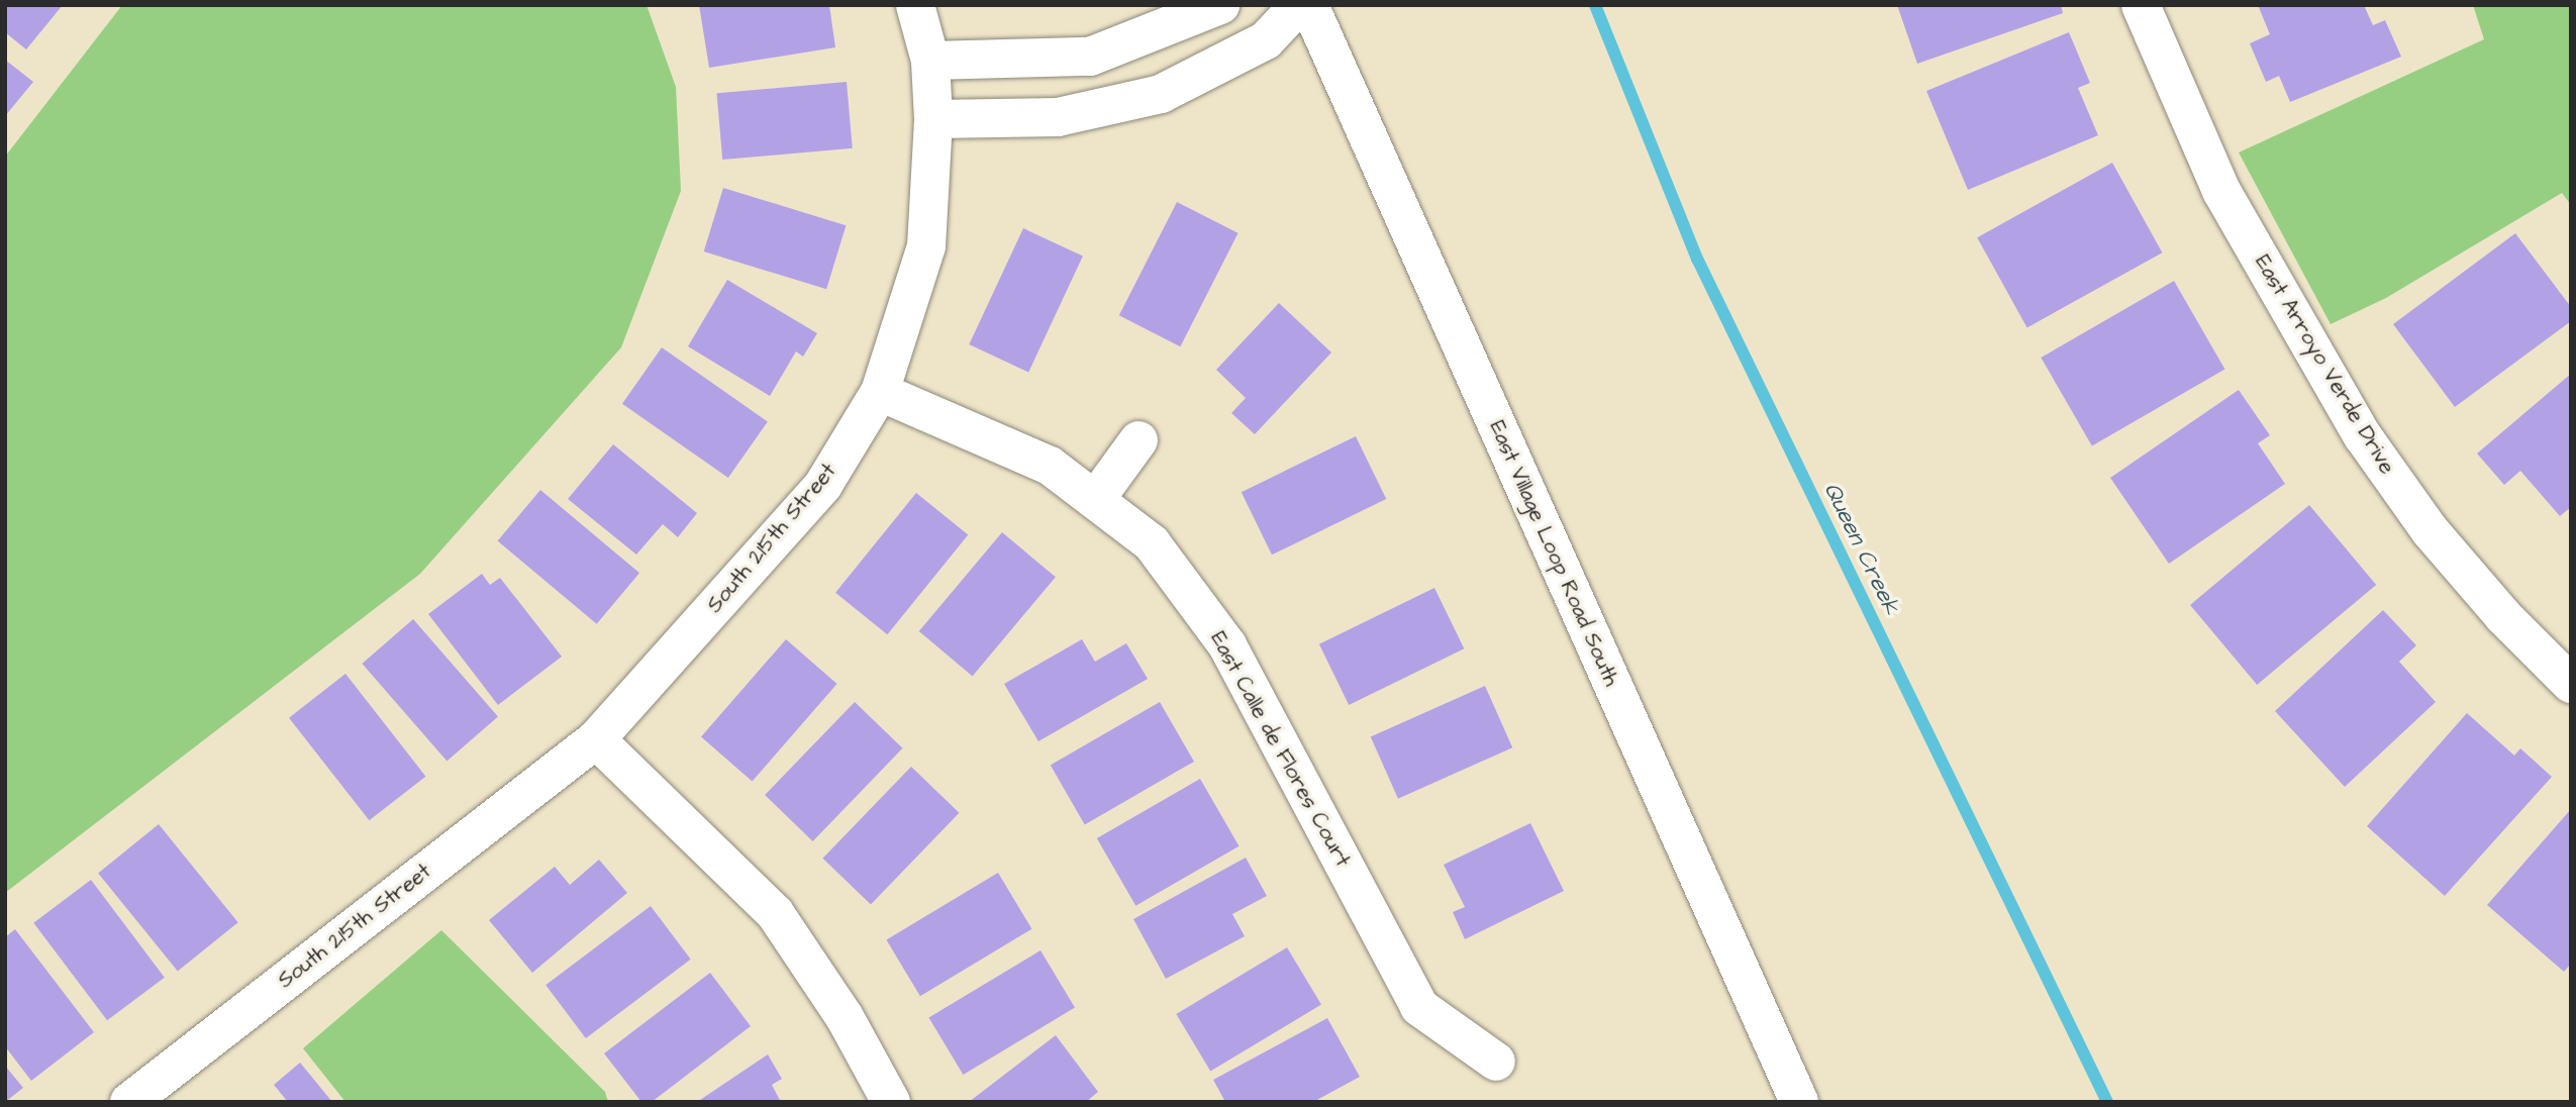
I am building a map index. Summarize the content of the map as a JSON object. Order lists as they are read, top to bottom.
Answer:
{
  "streets": {
    "street": [
      "East Arroyo Verde Drive",
      "South 215th Street",
      "East Village Loop Road South",
      "East Calle de Flores Court"
    ]
  },
  "crossings": [
    ["South 215th Street", "East Calle de Flores Court"]
  ],
  "water": ["Queen Creek"]
}
